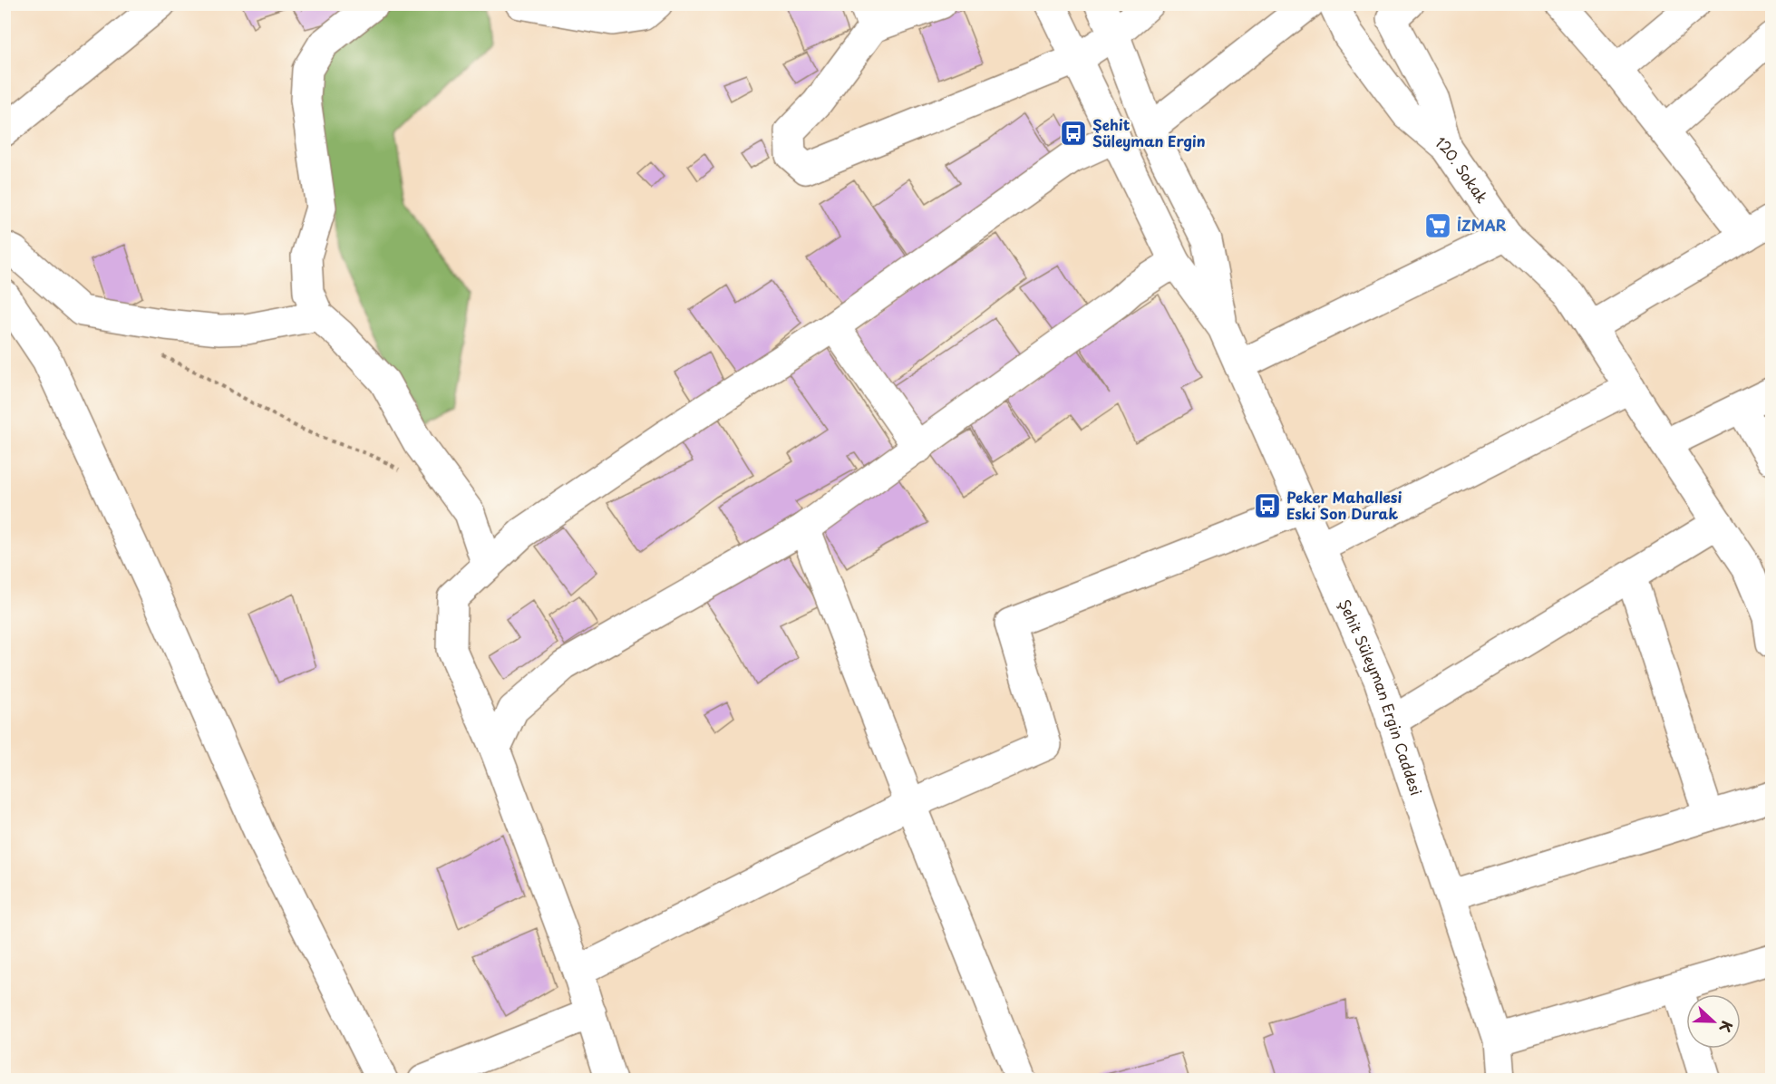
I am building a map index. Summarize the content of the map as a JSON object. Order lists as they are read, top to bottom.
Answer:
{
  "streets": {
    "street": ["120. Sokak", "Şehit Süleyman Ergin Caddesi"]
  },
  "places": {
    "bus stop": ["Şehit Süleyman Ergin", "Peker Mahallesi Eski Son Durak"],
    "supermarket": ["İZMAR"]
  },
  "north": "right"
}
